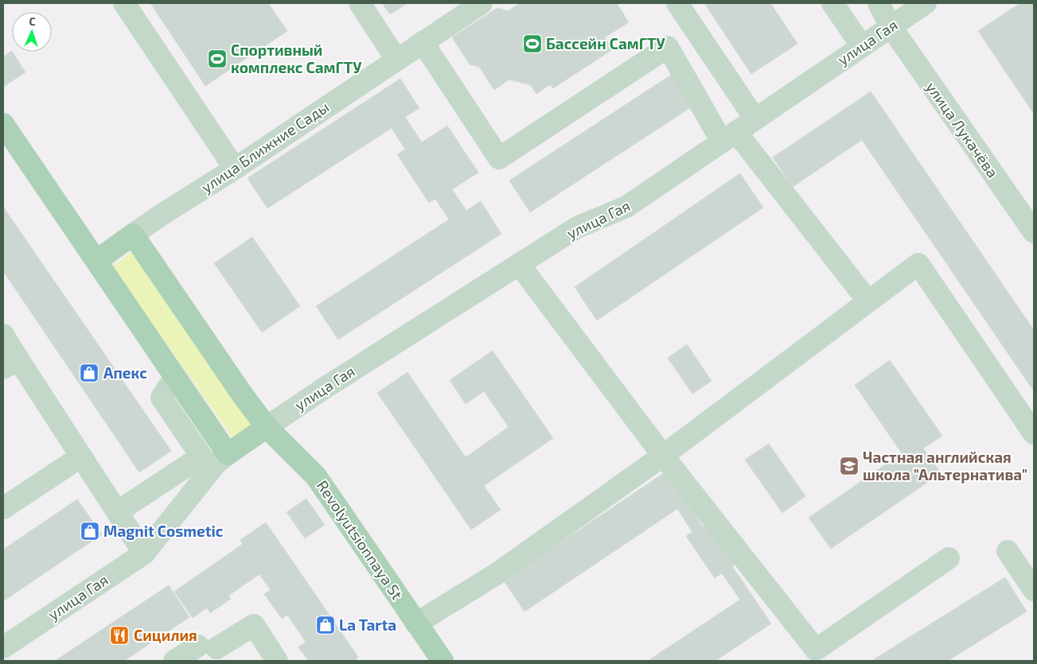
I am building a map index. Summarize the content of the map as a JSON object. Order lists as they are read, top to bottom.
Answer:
{
  "streets": {
    "main road": ["Revolyutsionnaya St"],
    "street": ["улица Гая", "улица Лукачёва", "улица Ближние Сады"]
  },
  "crossings": [
    ["улица Гая", "улица Лукачёва"],
    ["улица Гая", "Revolyutsionnaya St"],
    ["улица Ближние Сады", "Revolyutsionnaya St"]
  ],
  "places": {
    "sports": ["Бассейн СамГТУ", "Спортивный комплекс СамГТУ"],
    "shop": ["Апекс", "Magnit Cosmetic", "La Tarta"],
    "school or university": ["Частная английская школа \"Альтернатива\""],
    "restaurant": ["Сицилия"]
  },
  "north": "top"
}
